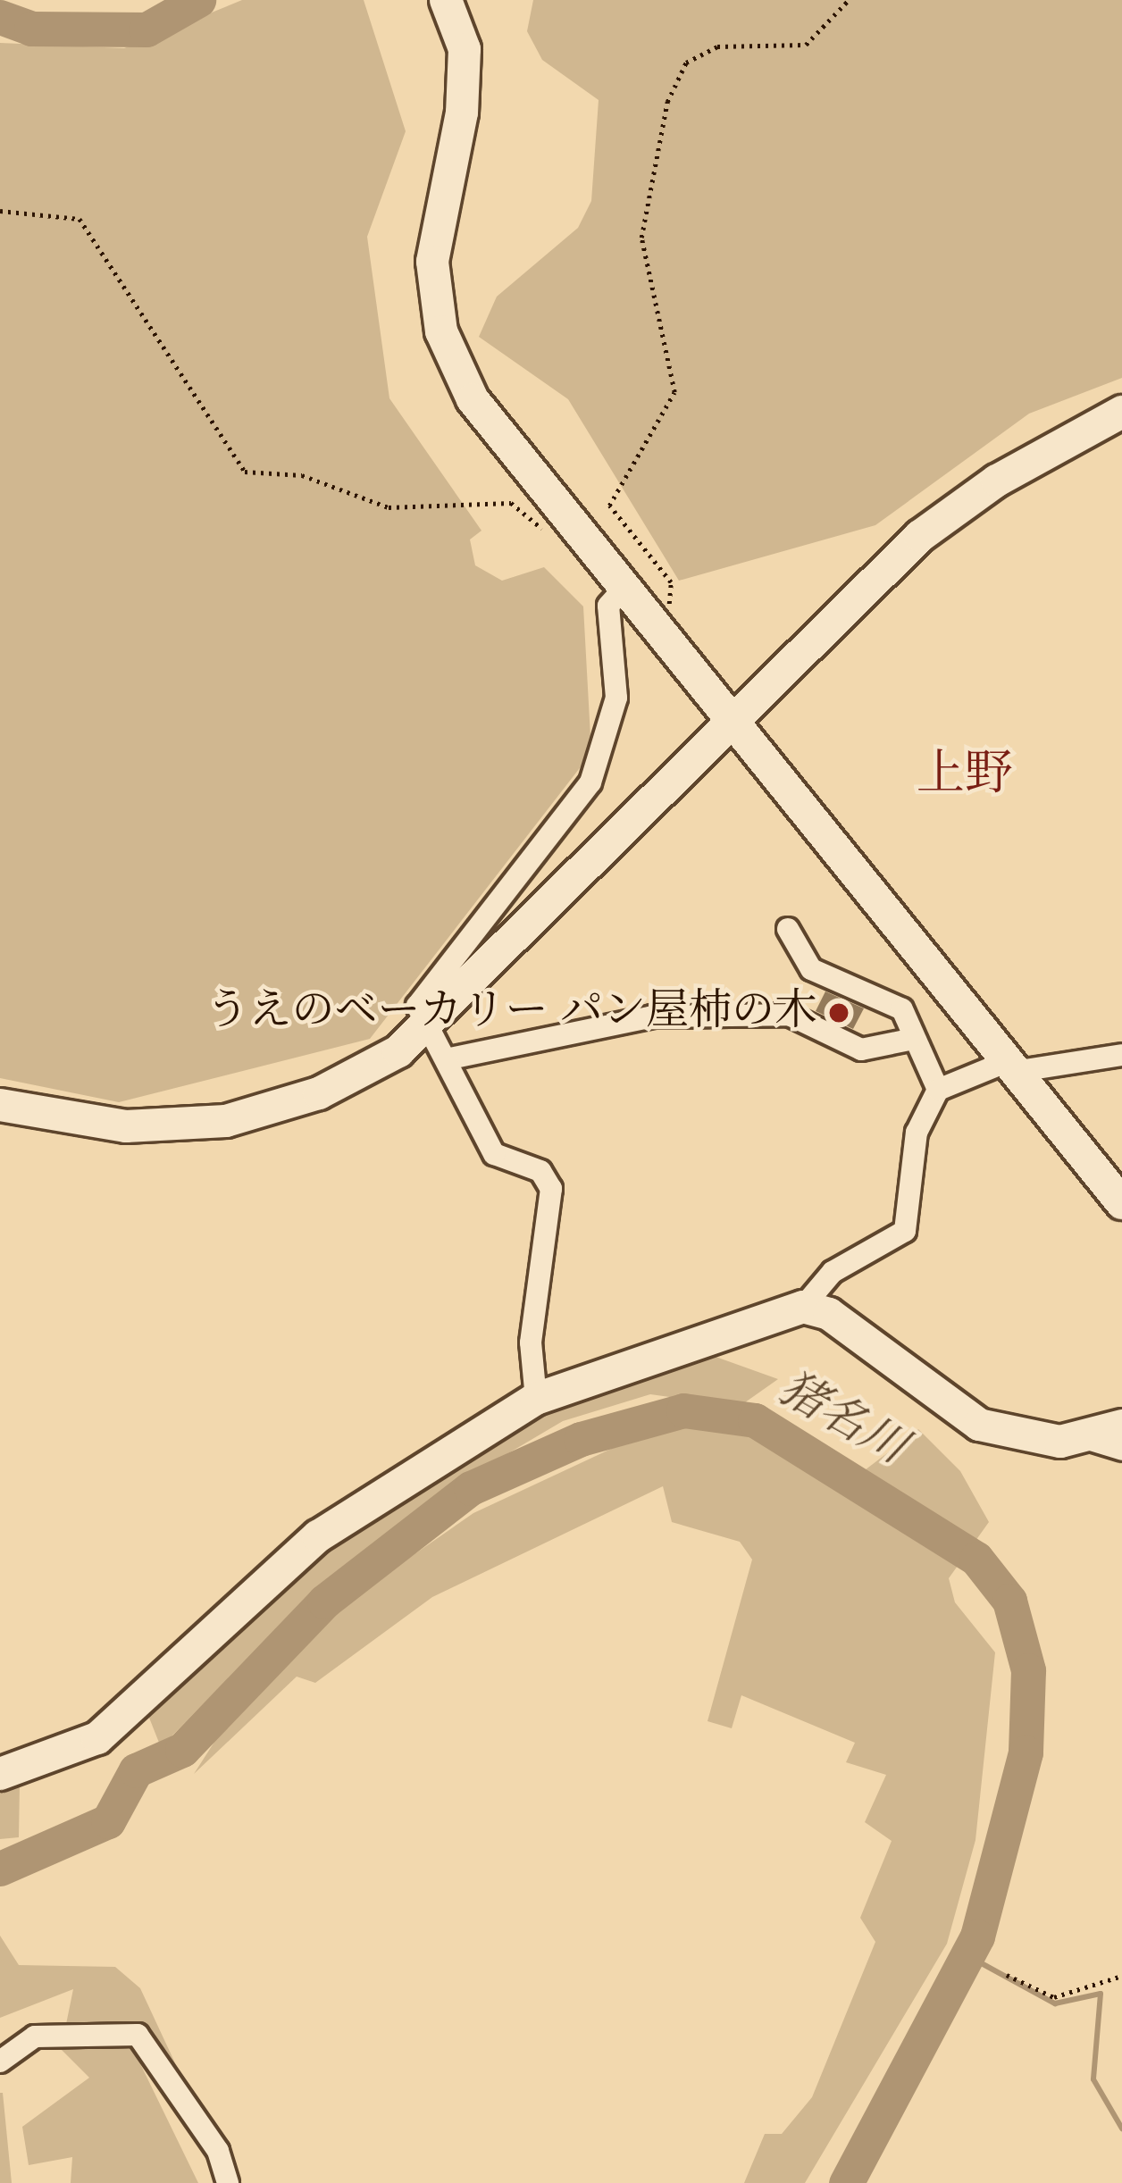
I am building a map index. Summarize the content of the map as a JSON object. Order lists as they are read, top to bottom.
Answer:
{
  "districts": ["上野"],
  "water": ["猪名川"],
  "places": ["うえのベーカリー パン屋柿の木"]
}
